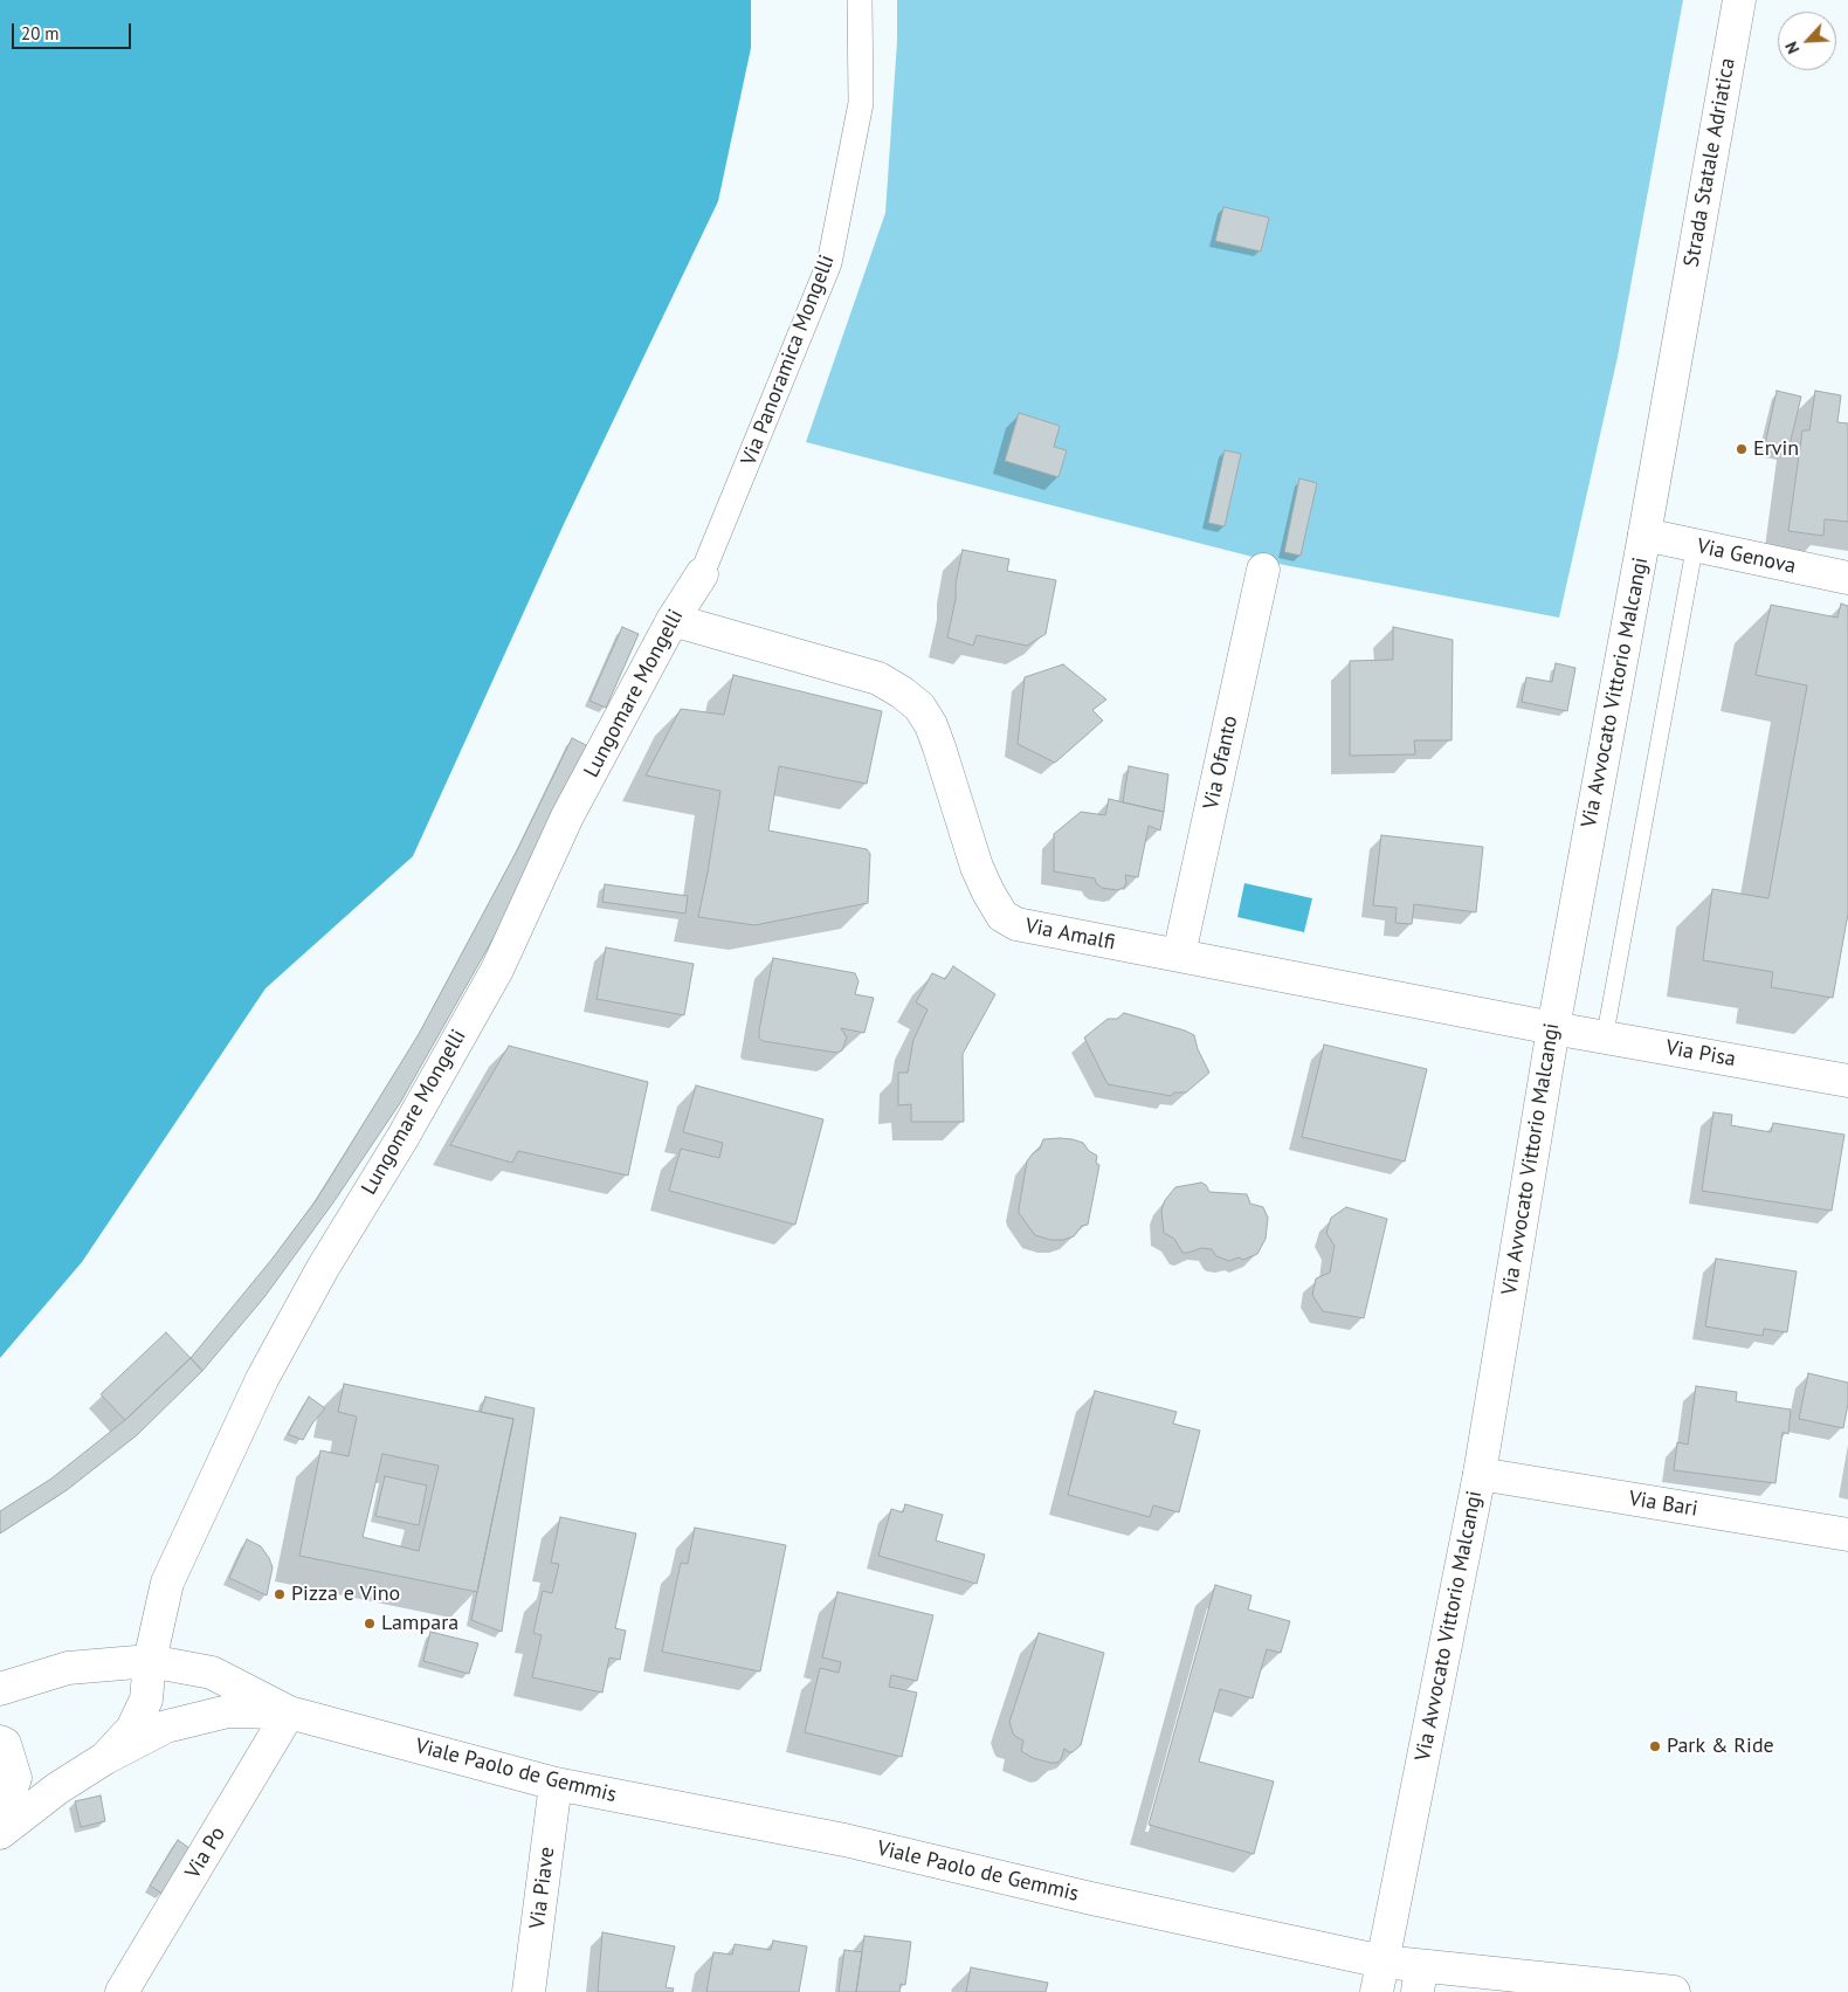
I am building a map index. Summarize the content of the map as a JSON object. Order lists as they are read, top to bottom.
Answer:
{
  "streets": {
    "street": [
      "Strada Statale Adriatica",
      "Via Panoramica Mongelli",
      "Via Genova",
      "Via Avvocato Vittorio Malcangi",
      "Lungomare Mongelli",
      "Via Ofanto",
      "Via Amalfi",
      "Via Pisa",
      "Via Bari",
      "Viale Paolo de Gemmis",
      "Via Po",
      "Via Piave"
    ]
  },
  "crossings": [
    ["Strada Statale Adriatica", "Via Avvocato Vittorio Malcangi"],
    ["Via Panoramica Mongelli", "Lungomare Mongelli"],
    ["Via Genova", "Via Avvocato Vittorio Malcangi"],
    ["Via Avvocato Vittorio Malcangi", "Via Amalfi"],
    ["Via Avvocato Vittorio Malcangi", "Via Pisa"],
    ["Via Avvocato Vittorio Malcangi", "Via Bari"],
    ["Via Avvocato Vittorio Malcangi", "Viale Paolo de Gemmis"],
    ["Lungomare Mongelli", "Via Amalfi"],
    ["Via Ofanto", "Via Amalfi"],
    ["Via Amalfi", "Via Pisa"],
    ["Viale Paolo de Gemmis", "Via Po"],
    ["Viale Paolo de Gemmis", "Via Piave"]
  ],
  "places": [
    "Ervin",
    "Pizza e Vino",
    "Lampara",
    "Park & Ride"
  ],
  "scale_bar": "20 m",
  "north": "bottom left"
}
